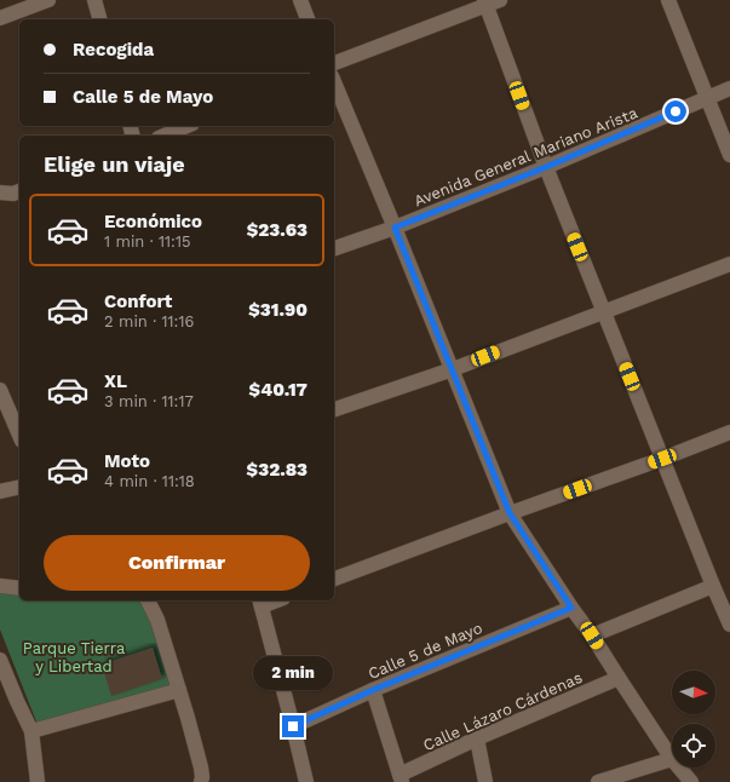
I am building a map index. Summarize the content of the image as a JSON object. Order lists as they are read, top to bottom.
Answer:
{
  "streets": {
    "street": ["Avenida General Mariano Arista", "Calle 5 de Mayo", "Calle Lázaro Cárdenas"]
  },
  "parks": ["Parque Tierra y Libertad"],
  "north": "right",
  "page": {
    "banner": ["Recogida", "Calle 5 de Mayo"],
    "heading": "Elige un viaje",
    "list": [
      {
        "name": "Económico",
        "note": "1 min · 11:15",
        "value": "$23.63"
      },
      {
        "name": "Confort",
        "note": "2 min · 11:16",
        "value": "$31.90"
      },
      {
        "name": "XL",
        "note": "3 min · 11:17",
        "value": "$40.17"
      },
      {
        "name": "Moto",
        "note": "4 min · 11:18",
        "value": "$32.83"
      }
    ],
    "buttons": "Confirmar",
    "bubble": "2 min"
  }
}
